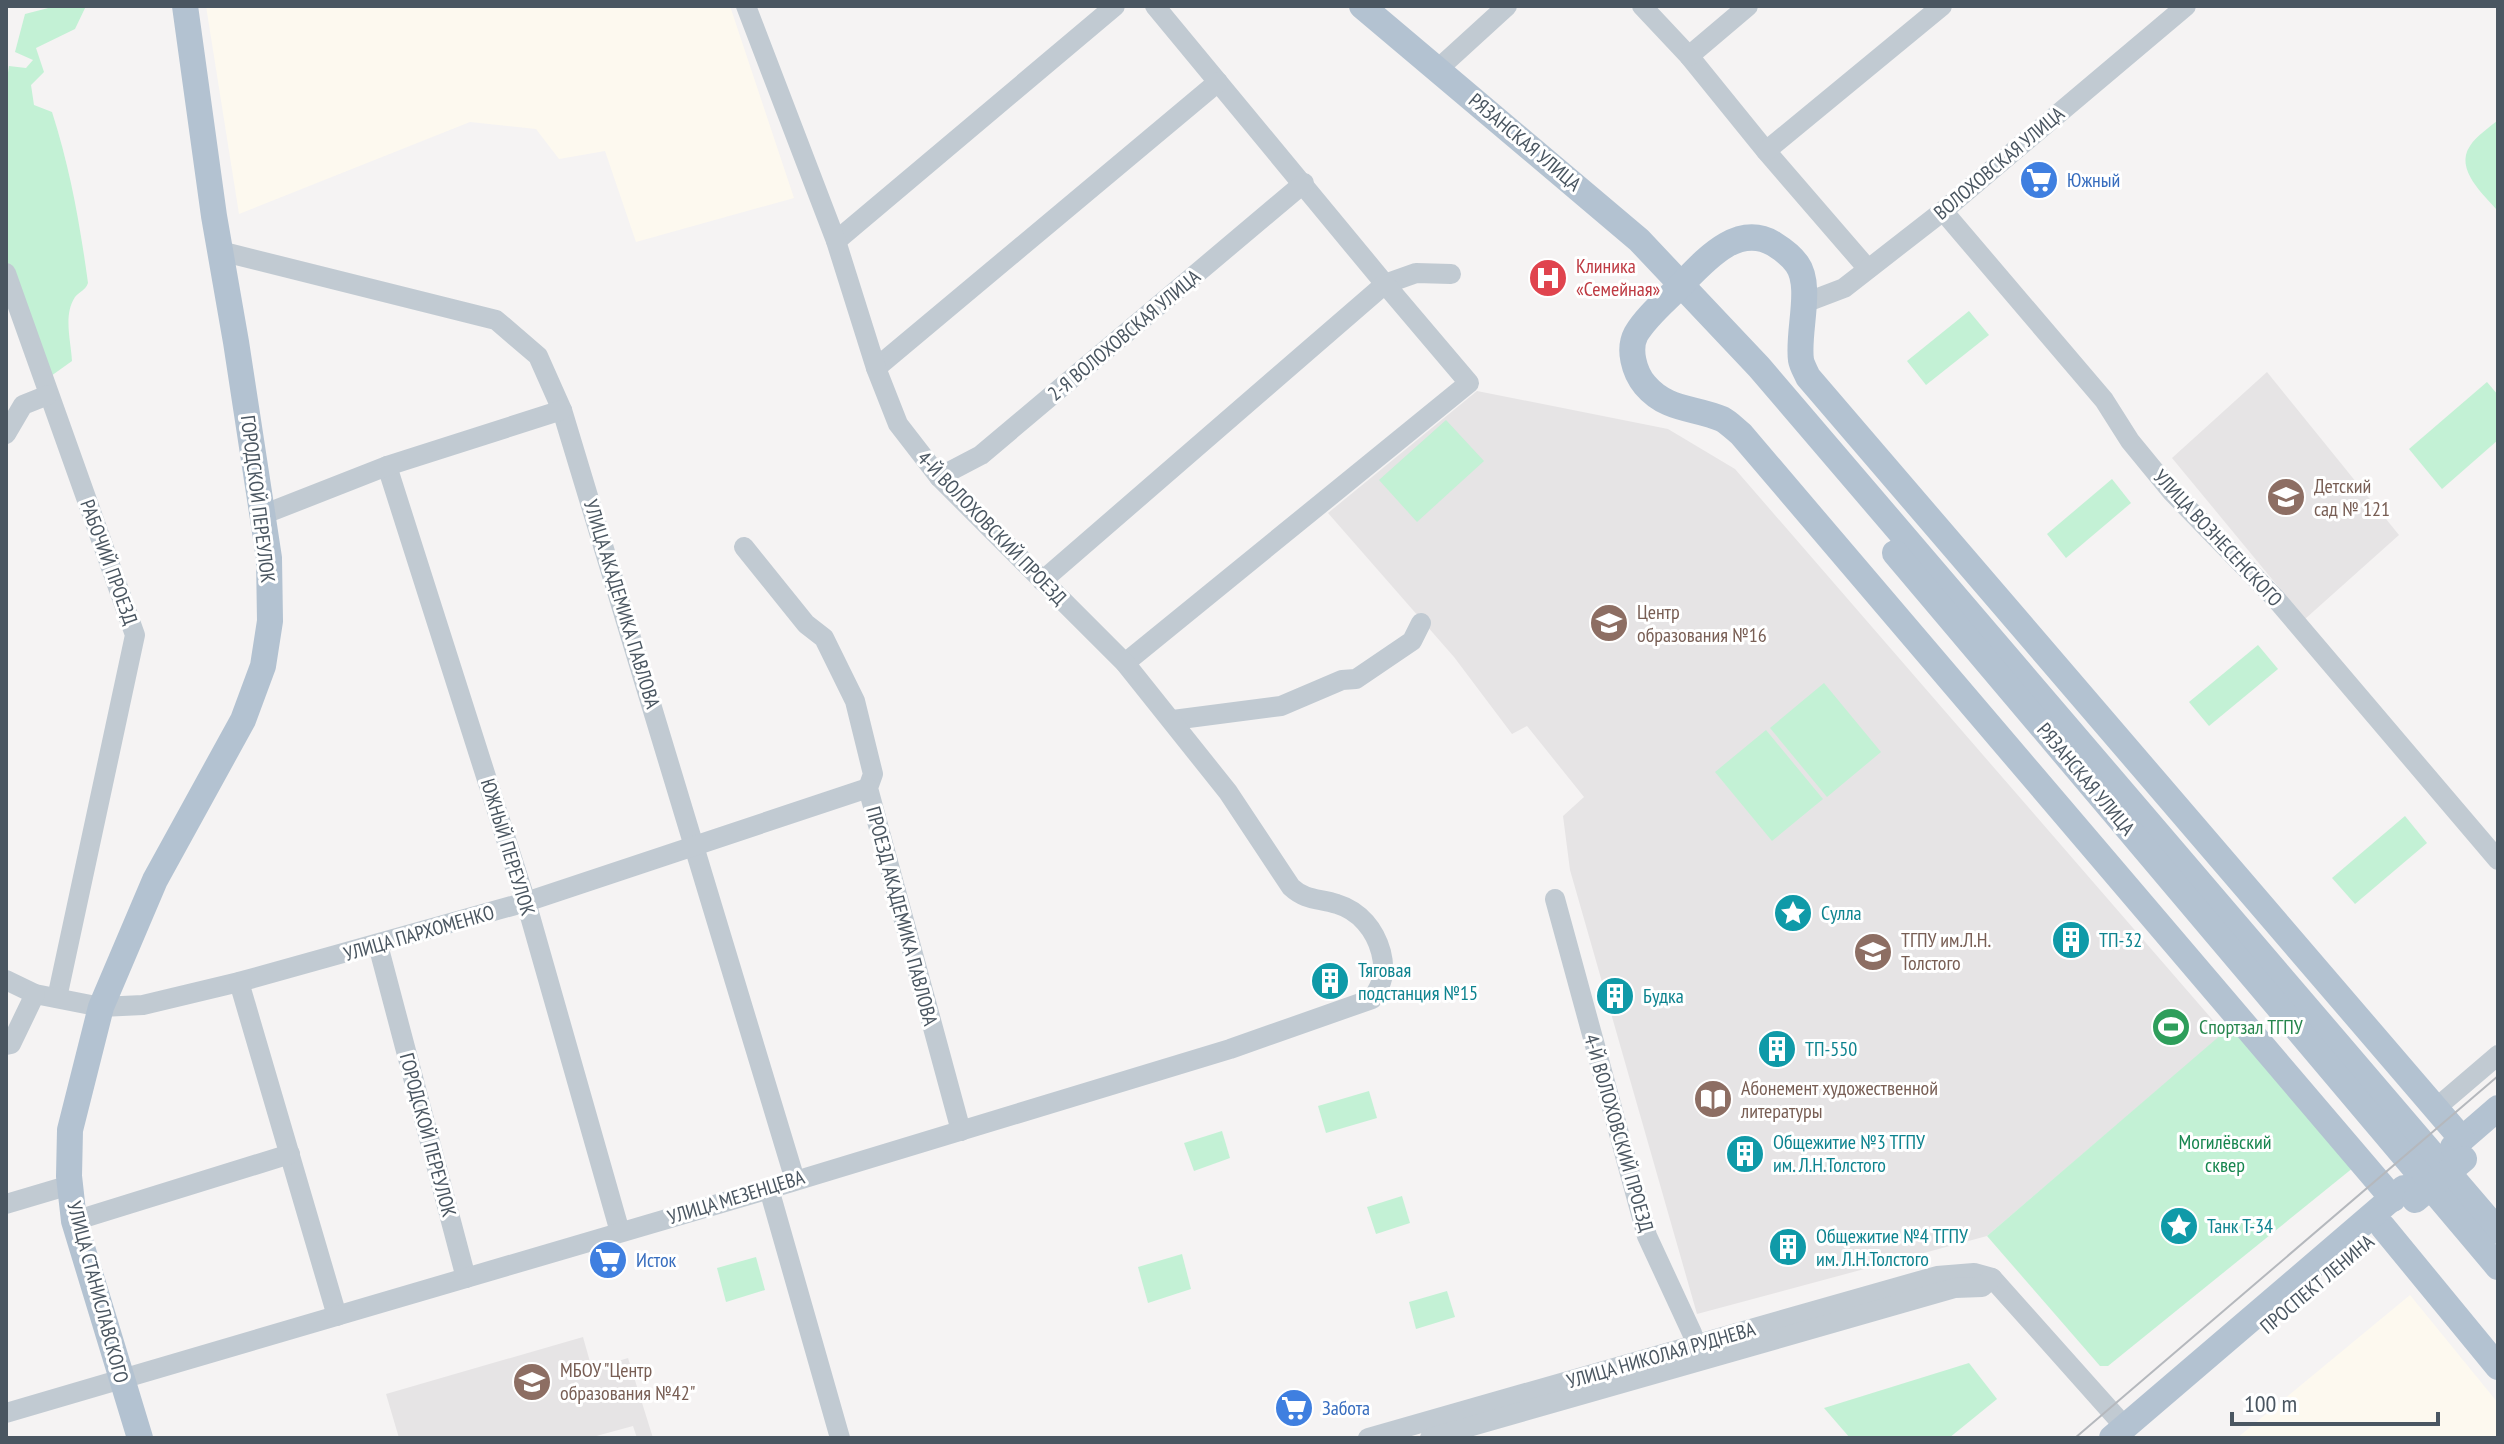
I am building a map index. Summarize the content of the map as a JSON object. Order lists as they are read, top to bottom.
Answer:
{
  "streets": {
    "main road": [
      "РЯЗАНСКАЯ УЛИЦА",
      "ГОРОДСКОЙ ПЕРЕУЛОК",
      "ПРОСПЕКТ ЛЕНИНА",
      "УЛИЦА СТАНИСЛАВСКОГО"
    ],
    "street": [
      "ВОЛОХОВСКАЯ УЛИЦА",
      "2-Я ВОЛОХОВСКАЯ УЛИЦА",
      "4-Й ВОЛОХОВСКИЙ ПРОЕЗД",
      "УЛИЦА ВОЗНЕСЕНСКОГО",
      "РАБОЧИЙ ПРОЕЗД",
      "УЛИЦА АКАДЕМИКА ПАВЛОВА",
      "ЮЖНЫЙ ПЕРЕУЛОК",
      "ПРОЕЗД АКАДЕМИКА ПАВЛОВА",
      "УЛИЦА ПАРХОМЕНКО",
      "УЛИЦА МЕЗЕНЦЕВА",
      "УЛИЦА НИКОЛАЯ РУДНЕВА"
    ]
  },
  "crossings": [
    ["ВОЛОХОВСКАЯ УЛИЦА", "УЛИЦА ВОЗНЕСЕНСКОГО"],
    ["2-Я ВОЛОХОВСКАЯ УЛИЦА", "4-Й ВОЛОХОВСКИЙ ПРОЕЗД"],
    ["ГОРОДСКОЙ ПЕРЕУЛОК", "УЛИЦА АКАДЕМИКА ПАВЛОВА"],
    ["ГОРОДСКОЙ ПЕРЕУЛОК", "УЛИЦА ПАРХОМЕНКО"],
    ["ГОРОДСКОЙ ПЕРЕУЛОК", "УЛИЦА МЕЗЕНЦЕВА"],
    ["ГОРОДСКОЙ ПЕРЕУЛОК", "УЛИЦА СТАНИСЛАВСКОГО"],
    ["4-Й ВОЛОХОВСКИЙ ПРОЕЗД", "УЛИЦА МЕЗЕНЦЕВА"],
    ["4-Й ВОЛОХОВСКИЙ ПРОЕЗД", "УЛИЦА НИКОЛАЯ РУДНЕВА"],
    ["УЛИЦА АКАДЕМИКА ПАВЛОВА", "УЛИЦА ПАРХОМЕНКО"],
    ["УЛИЦА АКАДЕМИКА ПАВЛОВА", "УЛИЦА МЕЗЕНЦЕВА"],
    ["ЮЖНЫЙ ПЕРЕУЛОК", "УЛИЦА ПАРХОМЕНКО"],
    ["ЮЖНЫЙ ПЕРЕУЛОК", "УЛИЦА МЕЗЕНЦЕВА"],
    ["ПРОЕЗД АКАДЕМИКА ПАВЛОВА", "УЛИЦА ПАРХОМЕНКО"],
    ["ПРОЕЗД АКАДЕМИКА ПАВЛОВА", "УЛИЦА МЕЗЕНЦЕВА"],
    ["УЛИЦА ПАРХОМЕНКО", "УЛИЦА СТАНИСЛАВСКОГО"],
    ["УЛИЦА МЕЗЕНЦЕВА", "УЛИЦА СТАНИСЛАВСКОГО"],
    ["ПРОСПЕКТ ЛЕНИНА", "УЛИЦА НИКОЛАЯ РУДНЕВА"]
  ],
  "parks": ["Могилёвский сквер"],
  "places": {
    "supermarket": ["Южный", "Исток", "Забота"],
    "hospital": ["Клиника «Семейная»"],
    "school or university": [
      "Детский сад № 121",
      "Центр образования №16",
      "ТГПУ им.Л.Н. Толстого",
      "МБОУ \"Центр образования №42\""
    ],
    "place": ["Сулла", "Танк Т-34"],
    "building": [
      "ТП-32",
      "Тяговая подстанция №15",
      "Будка",
      "ТП-550",
      "Общежитие №3 ТГПУ им. Л.Н.Толстого",
      "Общежитие №4 ТГПУ им. Л.Н.Толстого"
    ],
    "sports": ["Спортзал ТГПУ"],
    "library": ["Абонемент художественной литературы"]
  },
  "scale_bar": "100 m"
}
